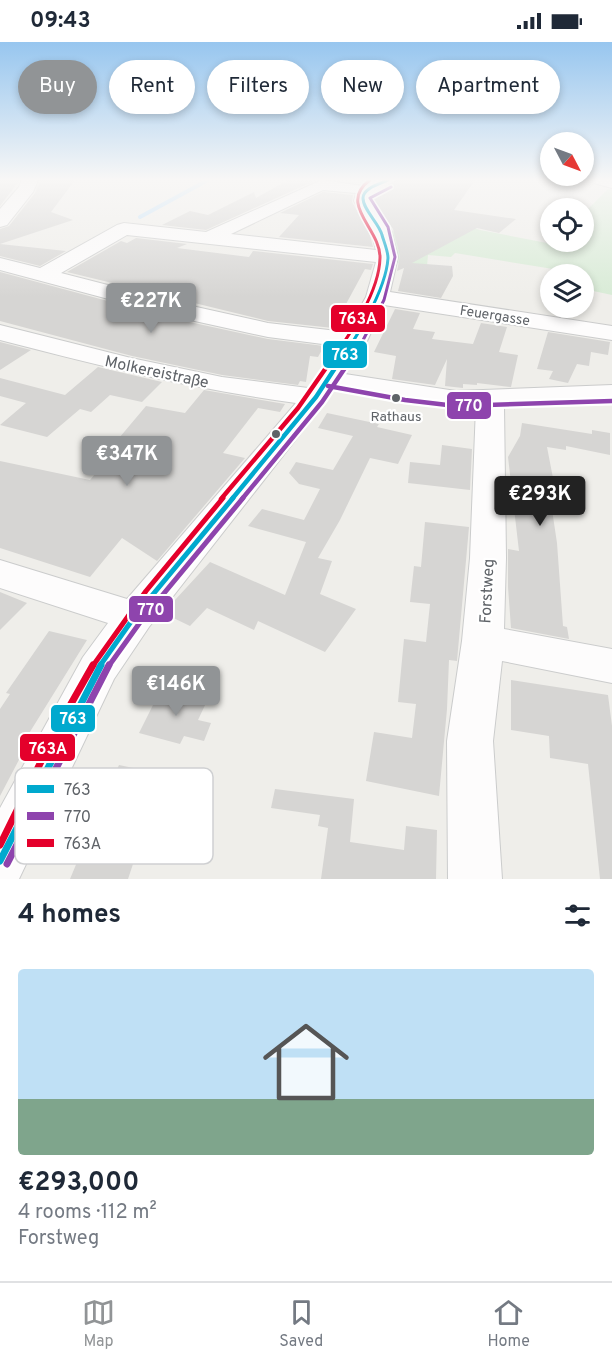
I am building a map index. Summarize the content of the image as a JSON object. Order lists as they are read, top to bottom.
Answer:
{
  "streets": {
    "street": ["Feuergasse", "Molkereistraße", "Forstweg"]
  },
  "crossings": [
    ["Molkereistraße", "Forstweg"]
  ],
  "places": ["Rathaus"],
  "lines": ["transit line 763", "transit line 770", "transit line 763A"],
  "legend": ["763", "770", "763A"],
  "north": "bottom right",
  "page": {
    "status": "09:43",
    "chip": [
      "Buy",
      "Rent",
      "Filters",
      "New",
      "Apartment"
    ],
    "price": [
      "€227K",
      "€347K",
      "€293K",
      "€146K"
    ],
    "heading": "4 homes",
    "list": [
      {
        "name": "€293,000",
        "note": "4 rooms · 112 m² · Forstweg"
      }
    ],
    "tabs": ["Map", "Saved", "Home"]
  }
}
